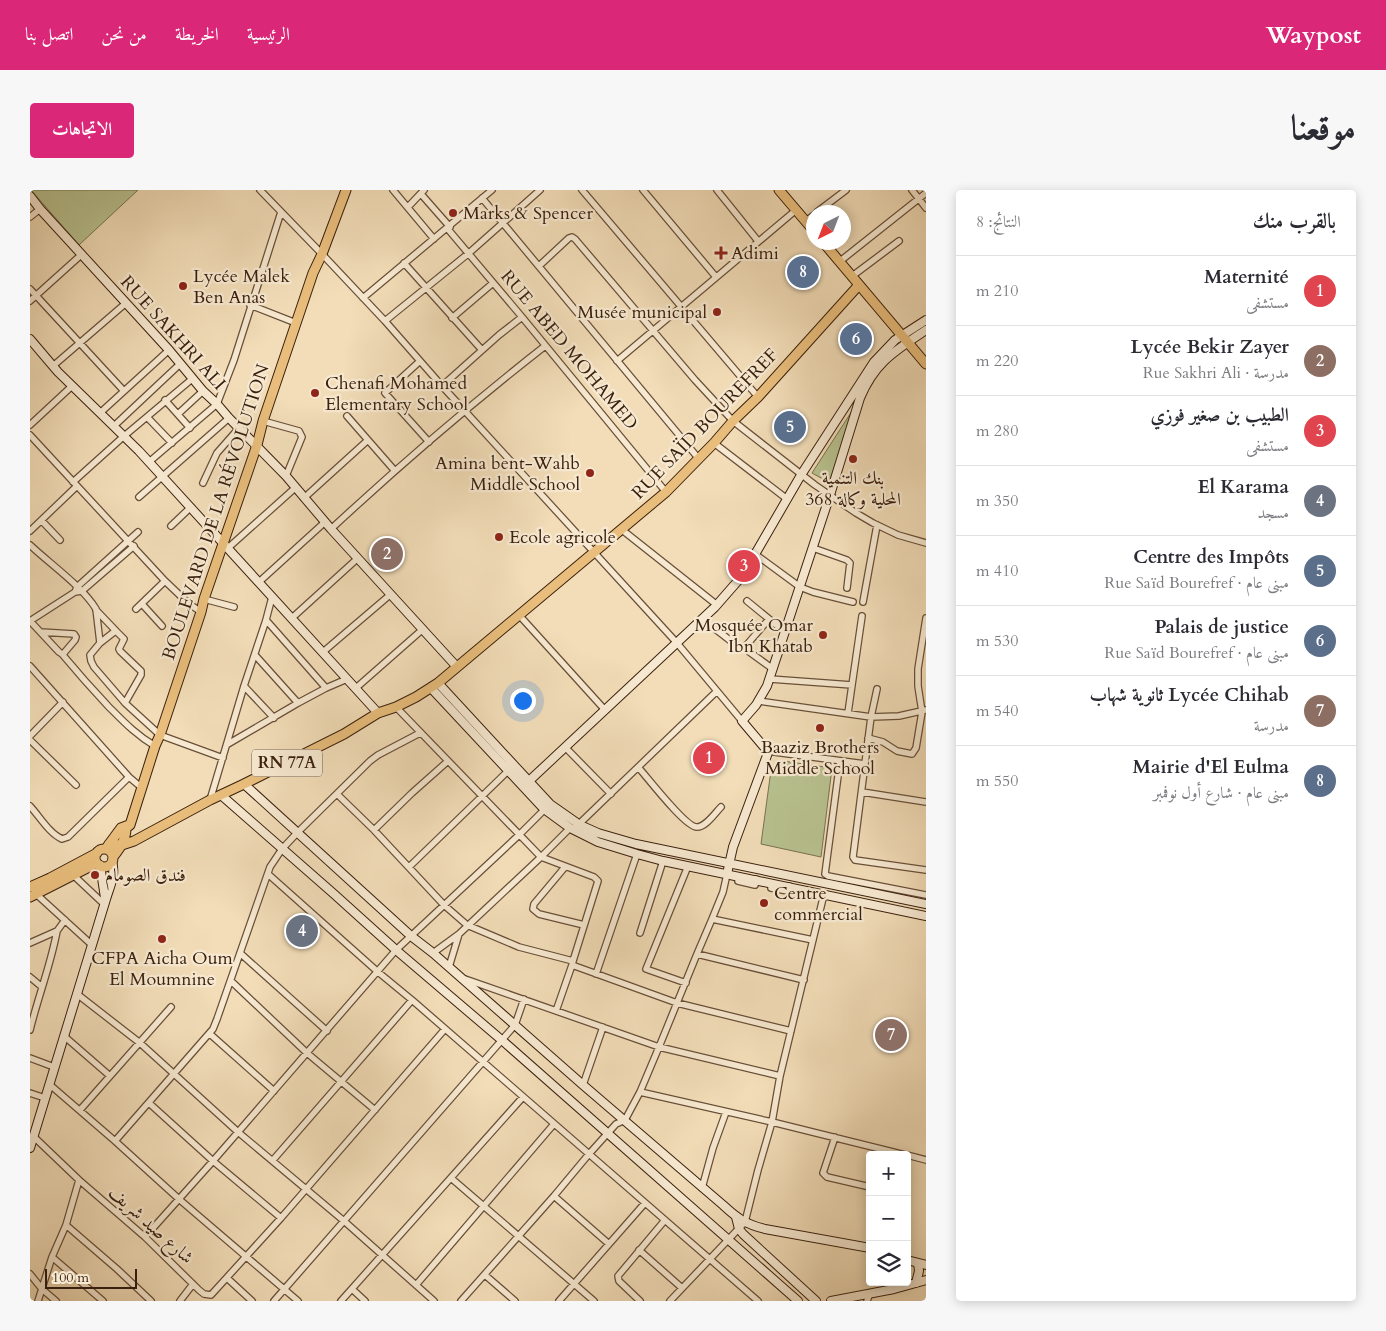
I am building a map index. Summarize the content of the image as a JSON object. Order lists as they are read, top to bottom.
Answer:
{
  "streets": {
    "main road": [
      "RUE SAKHRI ALI",
      "RUE SAÏD BOUREFREF",
      "BOULEVARD DE LA RÉVOLUTION",
      "RN 77A"
    ],
    "street": ["RUE ABED MOHAMED", "شارع صيد شريف"]
  },
  "crossings": [
    ["RUE SAKHRI ALI", "RUE SAÏD BOUREFREF"],
    ["RUE SAKHRI ALI", "BOULEVARD DE LA RÉVOLUTION"],
    ["RUE ABED MOHAMED", "RUE SAÏD BOUREFREF"],
    ["RUE SAÏD BOUREFREF", "BOULEVARD DE LA RÉVOLUTION"]
  ],
  "places": {
    "other": [
      "Marks & Spencer",
      "Lycée Malek Ben Anas",
      "Musée municipal",
      "Chenafi Mohamed Elementary School",
      "بنك التنمية المحلية وكالة 368",
      "Amina bent-Wahb Middle School",
      "Ecole agricole",
      "Mosquée Omar Ibn Khatab",
      "Baaziz Brothers Middle School",
      "فندق الصومام",
      "Centre commercial",
      "CFPA Aicha Oum El Moumnine"
    ],
    "health": ["Adimi"]
  },
  "scale_bar": "100 m",
  "north": "bottom left",
  "page": {
    "header": "Waypost",
    "nav": [
      "الرئيسية",
      "الخريطة",
      "من نحن",
      "اتصل بنا"
    ],
    "title": "موقعنا",
    "buttons": "الاتجاهات",
    "heading": ["بالقرب منك", "النتائج: 8"],
    "pins": [
      "8",
      "6",
      "5",
      "2",
      "3",
      "1",
      "4",
      "7"
    ],
    "list": [
      {
        "mark": "1",
        "name": "Maternité",
        "note": "مستشفى",
        "value": "210 m"
      },
      {
        "mark": "2",
        "name": "Lycée Bekir Zayer",
        "note": "مدرسة · Rue Sakhri Ali",
        "value": "220 m"
      },
      {
        "mark": "3",
        "name": "الطبيب بن صغير فوزي",
        "note": "مستشفى",
        "value": "280 m"
      },
      {
        "mark": "4",
        "name": "El Karama",
        "note": "مسجد",
        "value": "350 m"
      },
      {
        "mark": "5",
        "name": "Centre des Impôts",
        "note": "مبنى عام · Rue Saïd Bourefref",
        "value": "410 m"
      },
      {
        "mark": "6",
        "name": "Palais de justice",
        "note": "مبنى عام · Rue Saïd Bourefref",
        "value": "530 m"
      },
      {
        "mark": "7",
        "name": "Lycée Chihab ثانوية شهاب",
        "note": "مدرسة",
        "value": "540 m"
      },
      {
        "mark": "8",
        "name": "Mairie d'El Eulma",
        "note": "مبنى عام · شارع أول نوفمبر",
        "value": "550 m"
      }
    ],
    "map_buttons": ["+", "−"],
    "scale": "100 m"
  }
}
